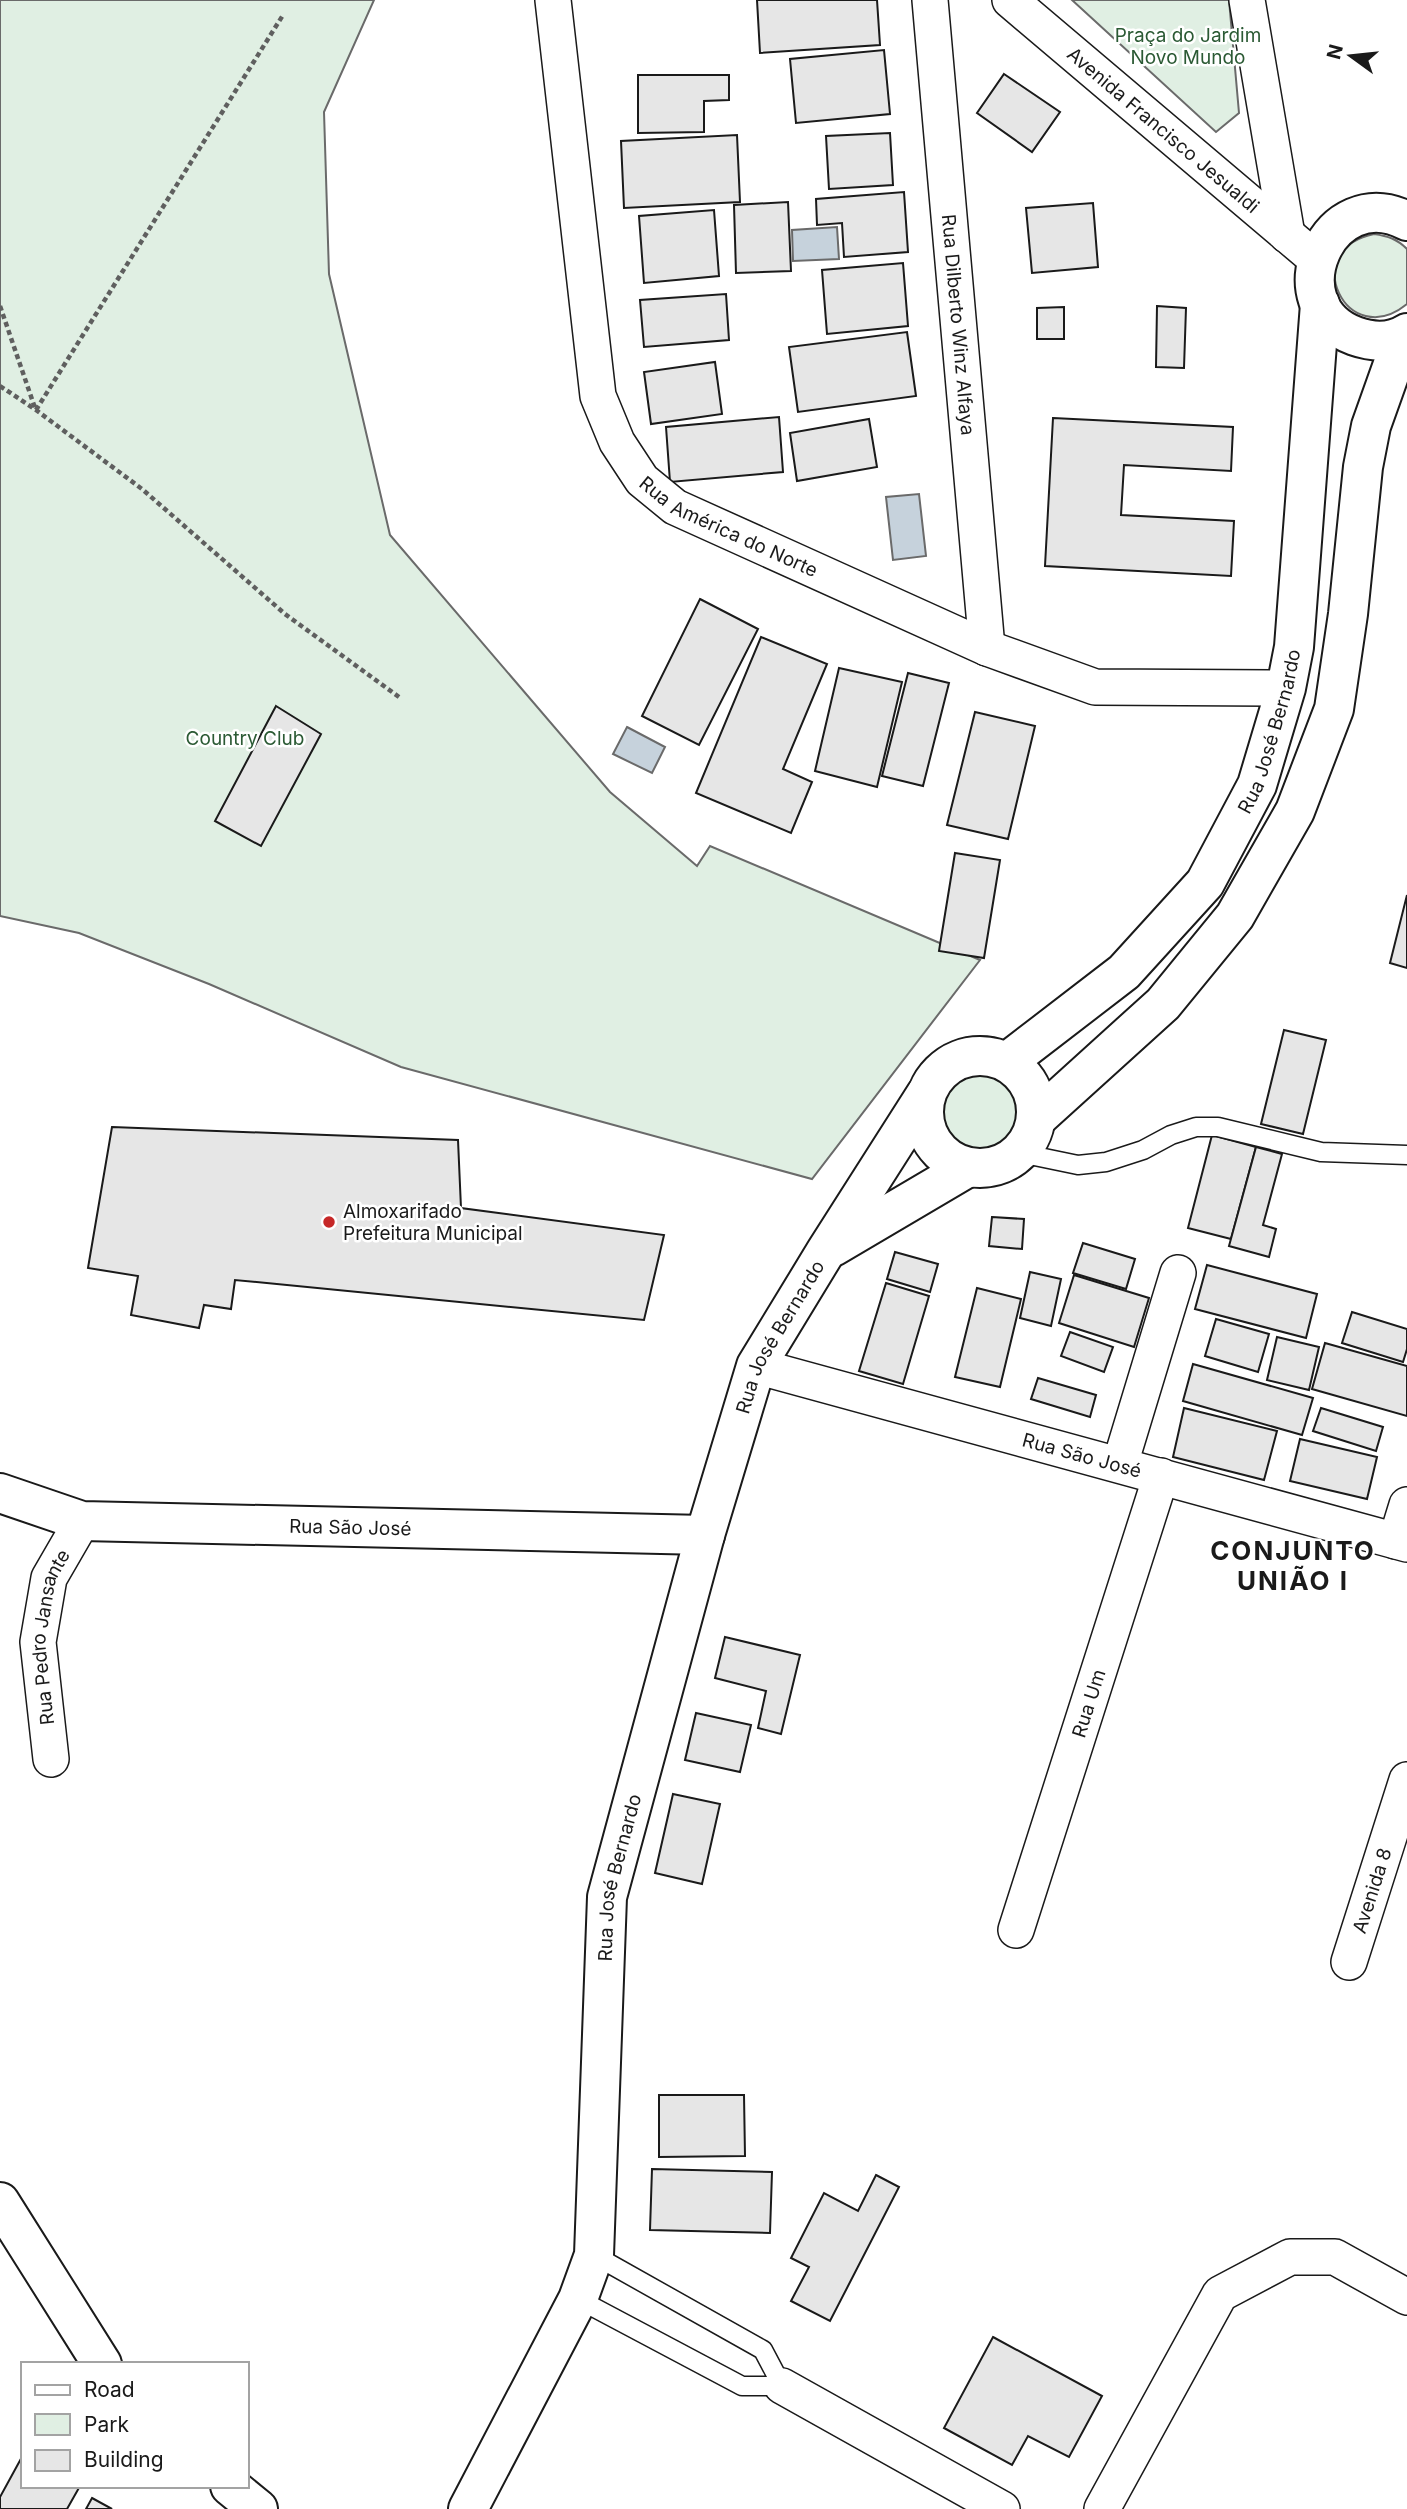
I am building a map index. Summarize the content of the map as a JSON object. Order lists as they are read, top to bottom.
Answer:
{
  "streets": {
    "street": [
      "Avenida Francisco Jesualdi",
      "Rua Dilberto Winz Alfaya",
      "Rua América do Norte",
      "Rua José Bernardo",
      "Rua São José",
      "Rua Pedro Jansante",
      "Rua Um",
      "Avenida 8"
    ]
  },
  "crossings": [
    ["Avenida Francisco Jesualdi", "Rua José Bernardo"],
    ["Rua Dilberto Winz Alfaya", "Rua América do Norte"],
    ["Rua América do Norte", "Rua José Bernardo"],
    ["Rua José Bernardo", "Rua São José"],
    ["Rua São José", "Rua Pedro Jansante"],
    ["Rua São José", "Rua Um"]
  ],
  "districts": ["CONJUNTO UNIÃO I"],
  "parks": ["Praça do Jardim Novo Mundo", "Country Club"],
  "places": ["Almoxarifado Prefeitura Municipal"],
  "legend": ["Road", "Park", "Building"],
  "north": "left"
}
